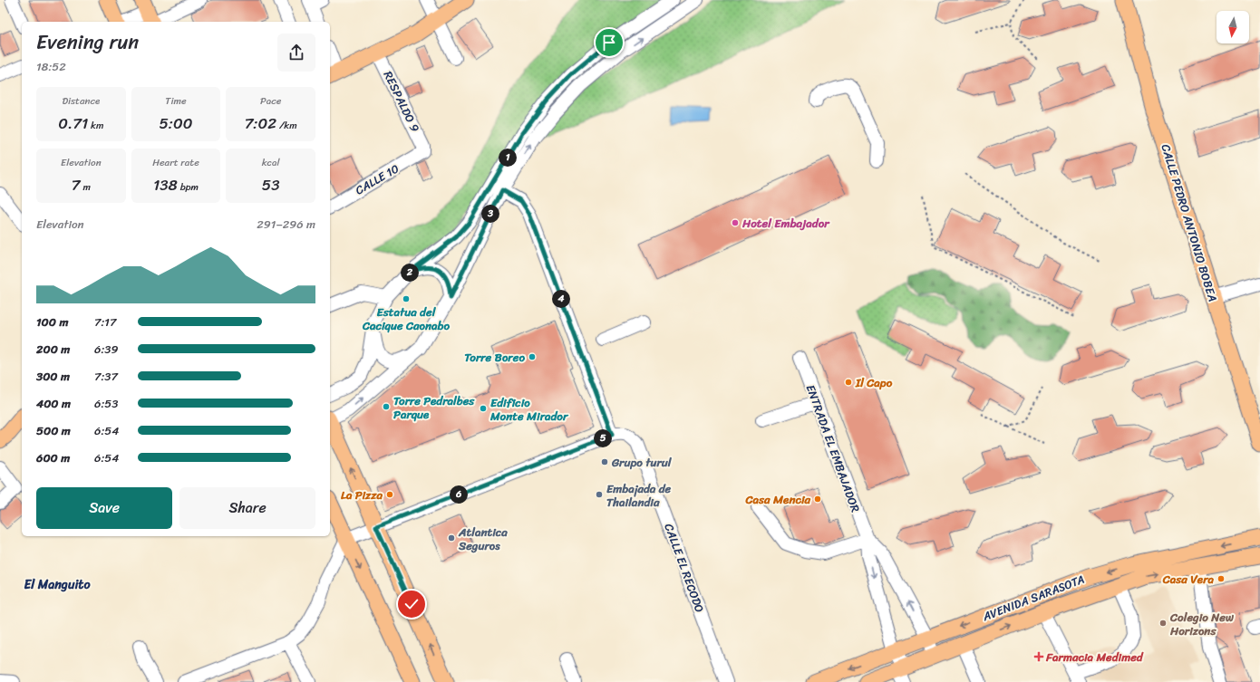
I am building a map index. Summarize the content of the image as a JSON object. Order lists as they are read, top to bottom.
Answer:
{
  "streets": {
    "main road": ["CALLE PEDRO ANTONIO BOBEA", "AVENIDA SARASOTA"],
    "street": [
      "RESPALDO 9",
      "CALLE 10",
      "ENTRADA EL EMBAJADOR",
      "CALLE EL RECODO"
    ]
  },
  "crossings": [
    ["RESPALDO 9", "CALLE 10"],
    ["ENTRADA EL EMBAJADOR", "AVENIDA SARASOTA"]
  ],
  "districts": ["El Manguito"],
  "places": {
    "other": [
      "Hotel Embajador",
      "Estatua del Cacique Caonabo",
      "Torre Boreo",
      "Il Capo",
      "Torre Pedralbes Parque",
      "Edificio Monte Mirador",
      "Grupo turul",
      "La Pizza",
      "Embajada de Thailandia",
      "Casa Mencia",
      "Atlantica Seguros",
      "Casa Vera",
      "Colegio New Horizons"
    ],
    "health": ["Farmacia Medimed"]
  },
  "north": "bottom",
  "page": {
    "heading": ["Evening run", "18:52"],
    "stats": [
      ["Distance", "0.71 km"],
      ["Time", "5:00"],
      ["Pace", "7:02 /km"],
      ["Elevation", "7 m"],
      ["Heart rate", "138 bpm"],
      ["kcal", "53"]
    ],
    "pins": [
      "1",
      "3",
      "2",
      "4",
      "5",
      "6"
    ],
    "chart": ["Elevation", "291–296 m"],
    "list": [
      {
        "name": "100 m",
        "note": "7:17"
      },
      {
        "name": "200 m",
        "note": "6:39"
      },
      {
        "name": "300 m",
        "note": "7:37"
      },
      {
        "name": "400 m",
        "note": "6:53"
      },
      {
        "name": "500 m",
        "note": "6:54"
      },
      {
        "name": "600 m",
        "note": "6:54"
      }
    ],
    "buttons": ["Save", "Share"]
  }
}
